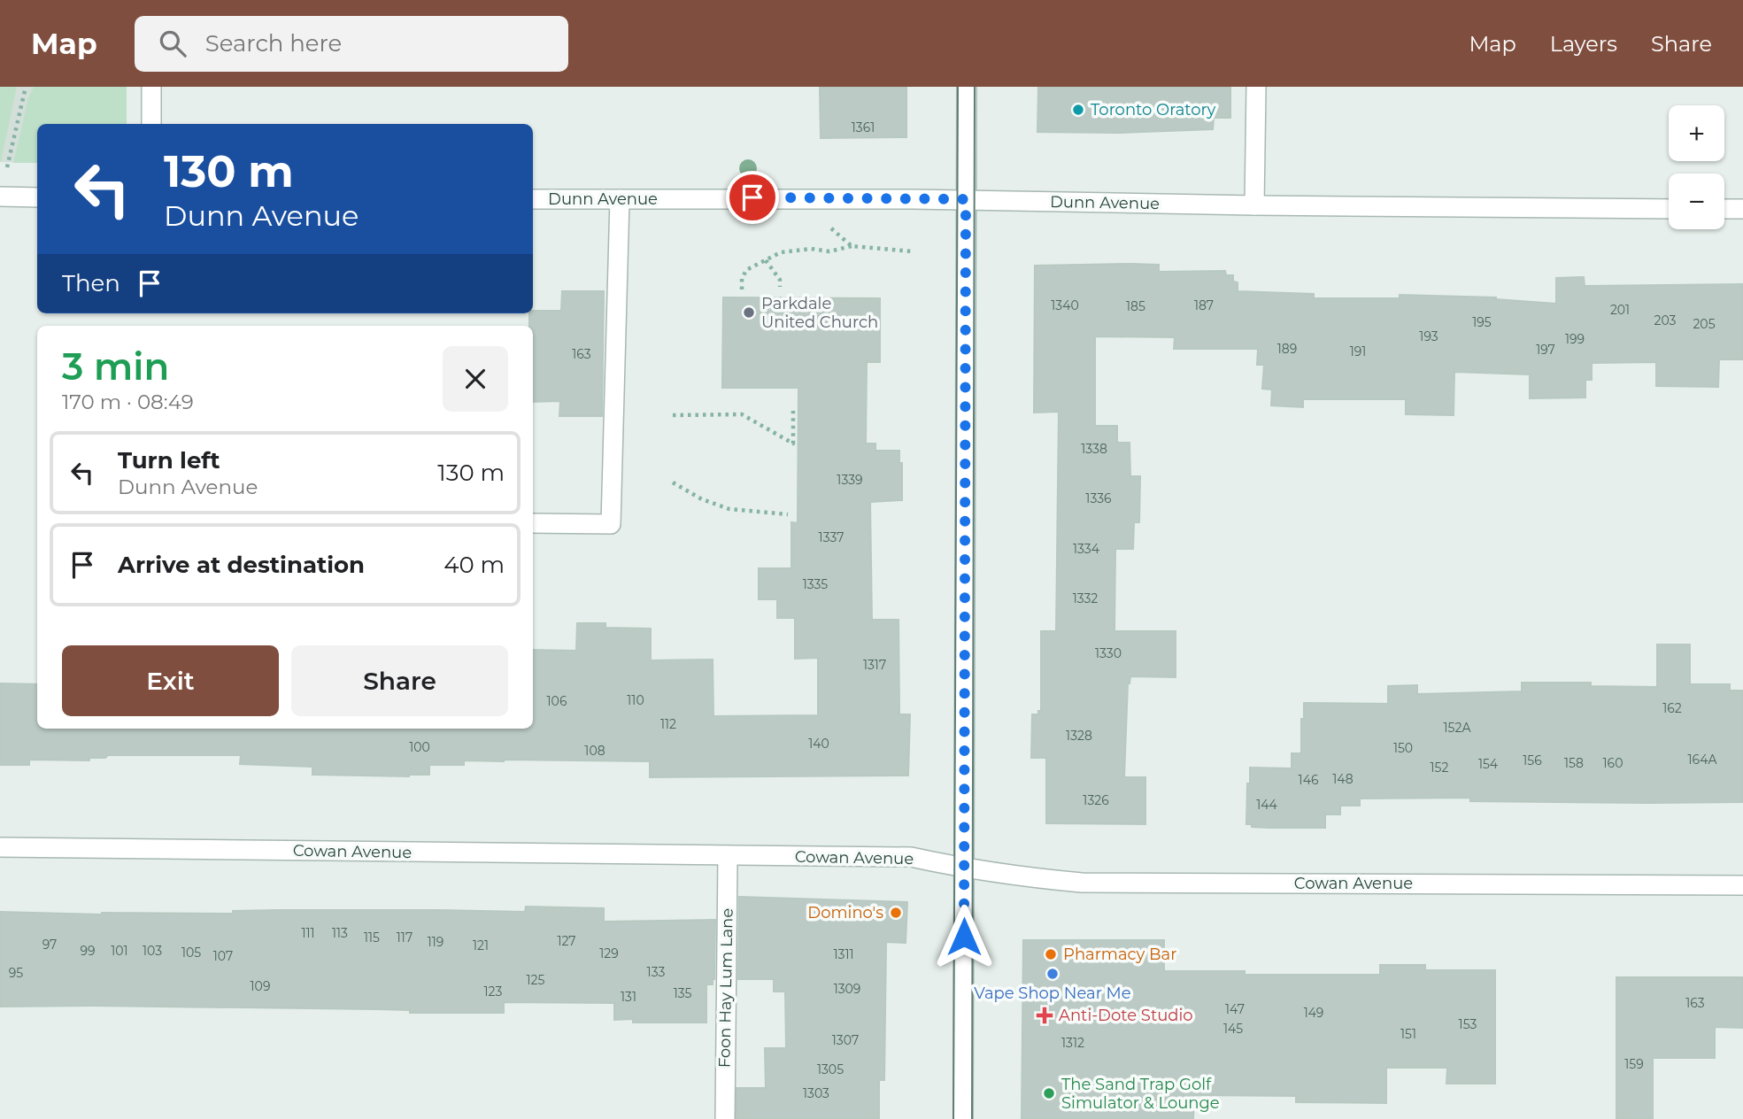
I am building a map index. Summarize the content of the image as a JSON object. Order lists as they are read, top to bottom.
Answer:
{
  "streets": {
    "street": ["Dunn Avenue", "Cowan Avenue", "Foon Hay Lum Lane"]
  },
  "crossings": [
    ["Cowan Avenue", "Foon Hay Lum Lane"]
  ],
  "places": {
    "other": [
      "Toronto Oratory",
      "Parkdale United Church",
      "Domino's",
      "Pharmacy Bar",
      "Vape Shop Near Me",
      "The Sand Trap Golf Simulator & Lounge"
    ],
    "health": ["Anti-Dote Studio"]
  },
  "house_numbers": [
    "1361",
    "1340",
    "187",
    "185",
    "201",
    "203",
    "195",
    "205",
    "193",
    "199",
    "189",
    "197",
    "191",
    "163",
    "1338",
    "1339",
    "1336",
    "1337",
    "1334",
    "1335",
    "1332",
    "1330",
    "1317",
    "110",
    "106",
    "162",
    "112",
    "152A",
    "1328",
    "140",
    "100",
    "150",
    "108",
    "164A",
    "156",
    "158",
    "160",
    "154",
    "152",
    "148",
    "146",
    "1326",
    "144",
    "111",
    "113",
    "115",
    "117",
    "127",
    "119",
    "97",
    "121",
    "99",
    "101",
    "103",
    "105",
    "129",
    "1311",
    "107",
    "133",
    "95",
    "125",
    "109",
    "1309",
    "123",
    "135",
    "131",
    "163",
    "147",
    "149",
    "153",
    "145",
    "151",
    "1307",
    "1312",
    "159",
    "1305",
    "1303"
  ],
  "page": {
    "header": "Map",
    "search": "Search here",
    "nav": ["Map", "Layers", "Share"],
    "map_buttons": ["+", "−"],
    "turn": ["130 m", "Dunn Avenue"],
    "then": "Then",
    "heading": ["3 min", "170 m · 08:49"],
    "list": [
      {
        "name": "Turn left",
        "note": "Dunn Avenue",
        "value": "130 m"
      },
      {
        "name": "Arrive at destination",
        "value": "40 m"
      }
    ],
    "buttons": ["Exit", "Share"]
  }
}
